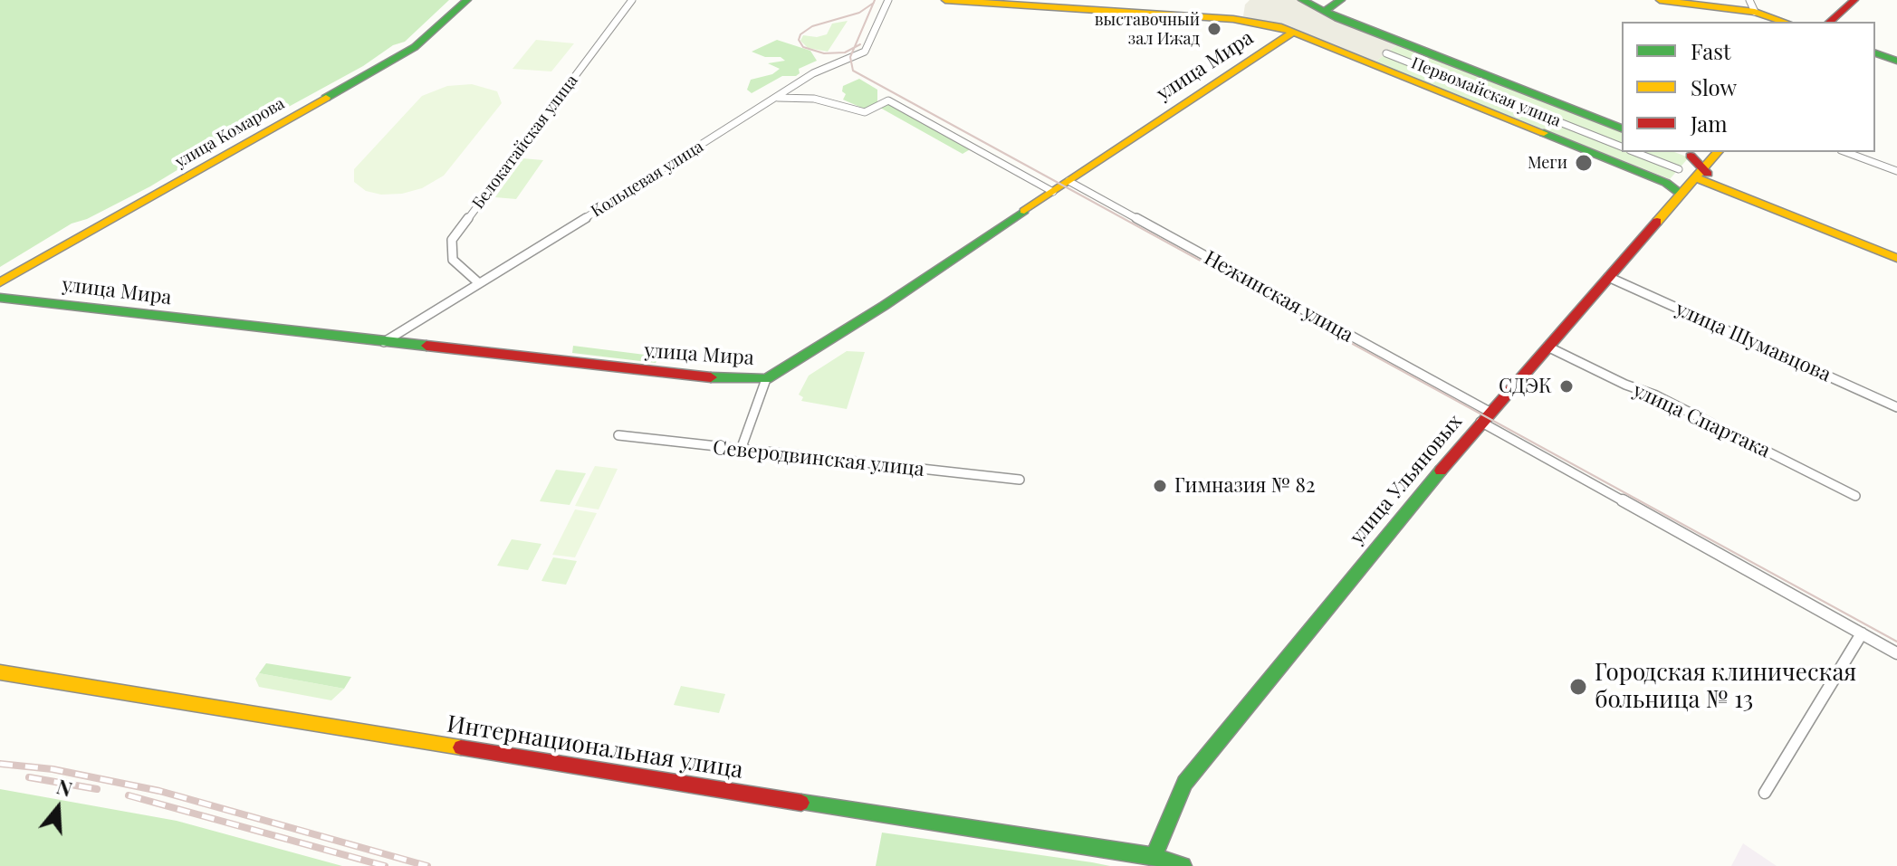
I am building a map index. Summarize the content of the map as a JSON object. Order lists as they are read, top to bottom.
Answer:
{
  "streets": {
    "main road": [
      "улица Мира",
      "Первомайская улица",
      "улица Комарова",
      "улица Ульяновых",
      "Интернациональная улица"
    ],
    "street": [
      "Белокатайская улица",
      "Кольцевая улица",
      "Нежинская улица",
      "улица Шумавцова",
      "улица Спартака",
      "Северодвинская улица"
    ]
  },
  "crossings": [
    ["улица Мира", "Первомайская улица"],
    ["улица Мира", "Кольцевая улица"],
    ["улица Мира", "Нежинская улица"],
    ["Первомайская улица", "улица Ульяновых"],
    ["Белокатайская улица", "Кольцевая улица"],
    ["Нежинская улица", "улица Ульяновых"],
    ["улица Шумавцова", "улица Ульяновых"],
    ["улица Спартака", "улица Ульяновых"],
    ["улица Ульяновых", "Интернациональная улица"]
  ],
  "places": [
    "выставочный зал Ижад",
    "Меги",
    "СДЭК",
    "Гимназия № 82",
    "Городская клиническая больница № 13"
  ],
  "legend": ["Fast", "Slow", "Jam"],
  "north": "top"
}
